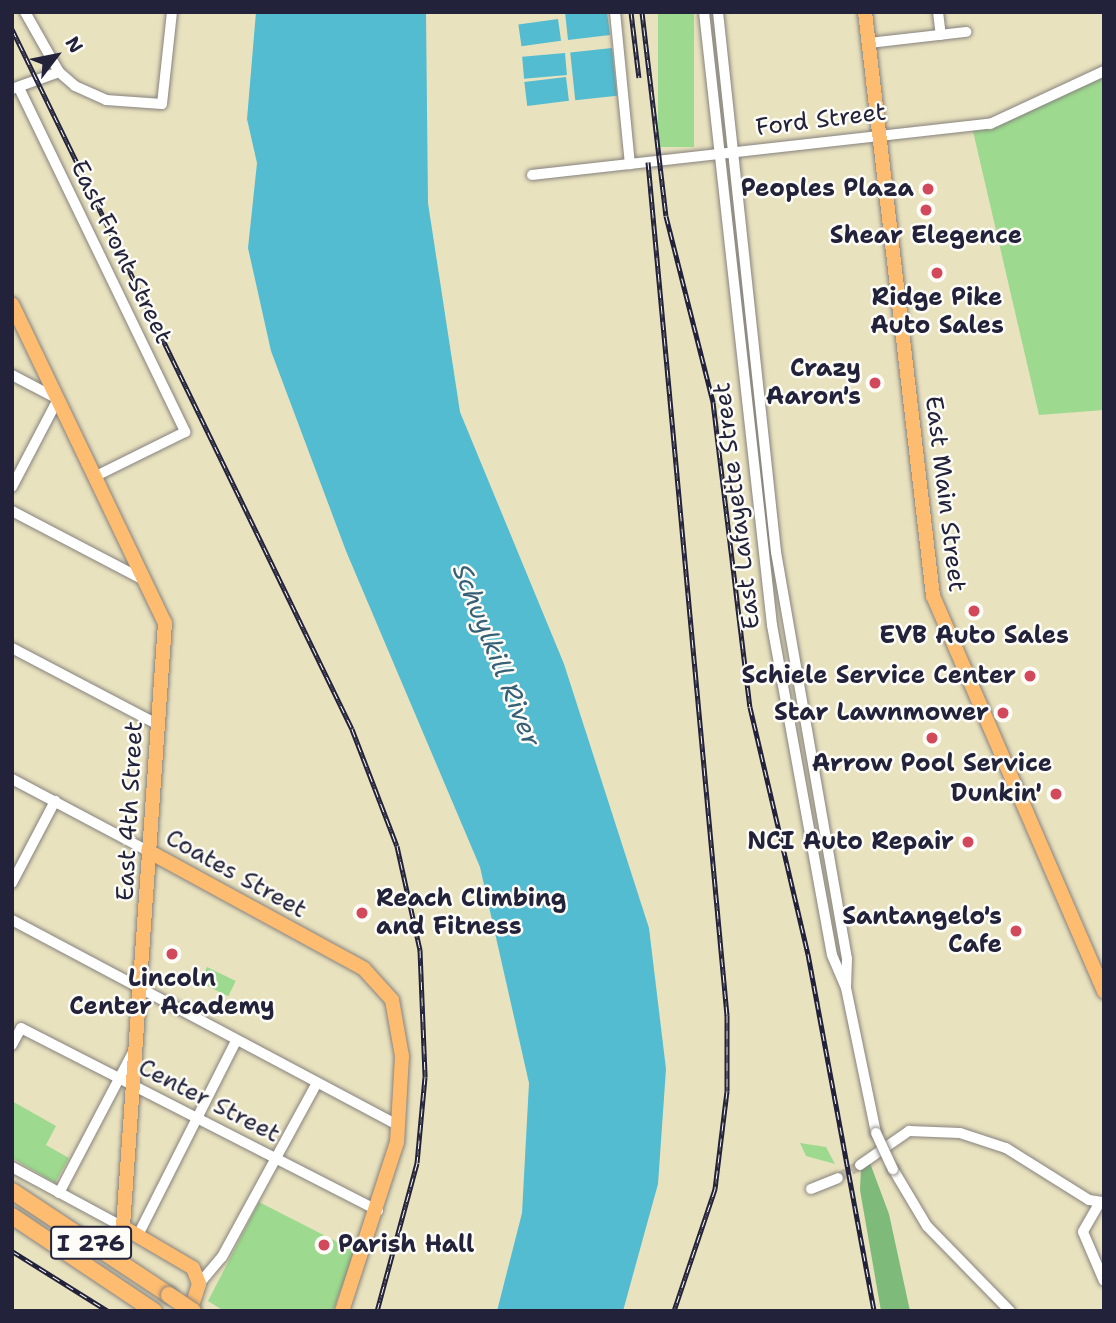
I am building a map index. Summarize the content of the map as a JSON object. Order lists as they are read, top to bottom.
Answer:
{
  "streets": {
    "highway": ["I 276"],
    "main road": ["East Main Street", "East 4th Street", "Coates Street"],
    "street": [
      "Ford Street",
      "East Front Street",
      "East Lafayette Street",
      "Center Street"
    ]
  },
  "crossings": [
    ["Ford Street", "East Main Street"],
    ["Ford Street", "East Lafayette Street"],
    ["East Front Street", "East 4th Street"],
    ["East 4th Street", "Coates Street"],
    ["East 4th Street", "Center Street"],
    ["Coates Street", "Center Street"]
  ],
  "water": ["Schuylkill River"],
  "places": [
    "Peoples Plaza",
    "Shear Elegence",
    "Ridge Pike Auto Sales",
    "Crazy Aaron's",
    "EVB Auto Sales",
    "Schiele Service Center",
    "Star Lawnmower",
    "Arrow Pool Service",
    "Dunkin'",
    "NCI Auto Repair",
    "Reach Climbing and Fitness",
    "Santangelo's Cafe",
    "Lincoln Center Academy",
    "Parish Hall"
  ],
  "north": "top right"
}
